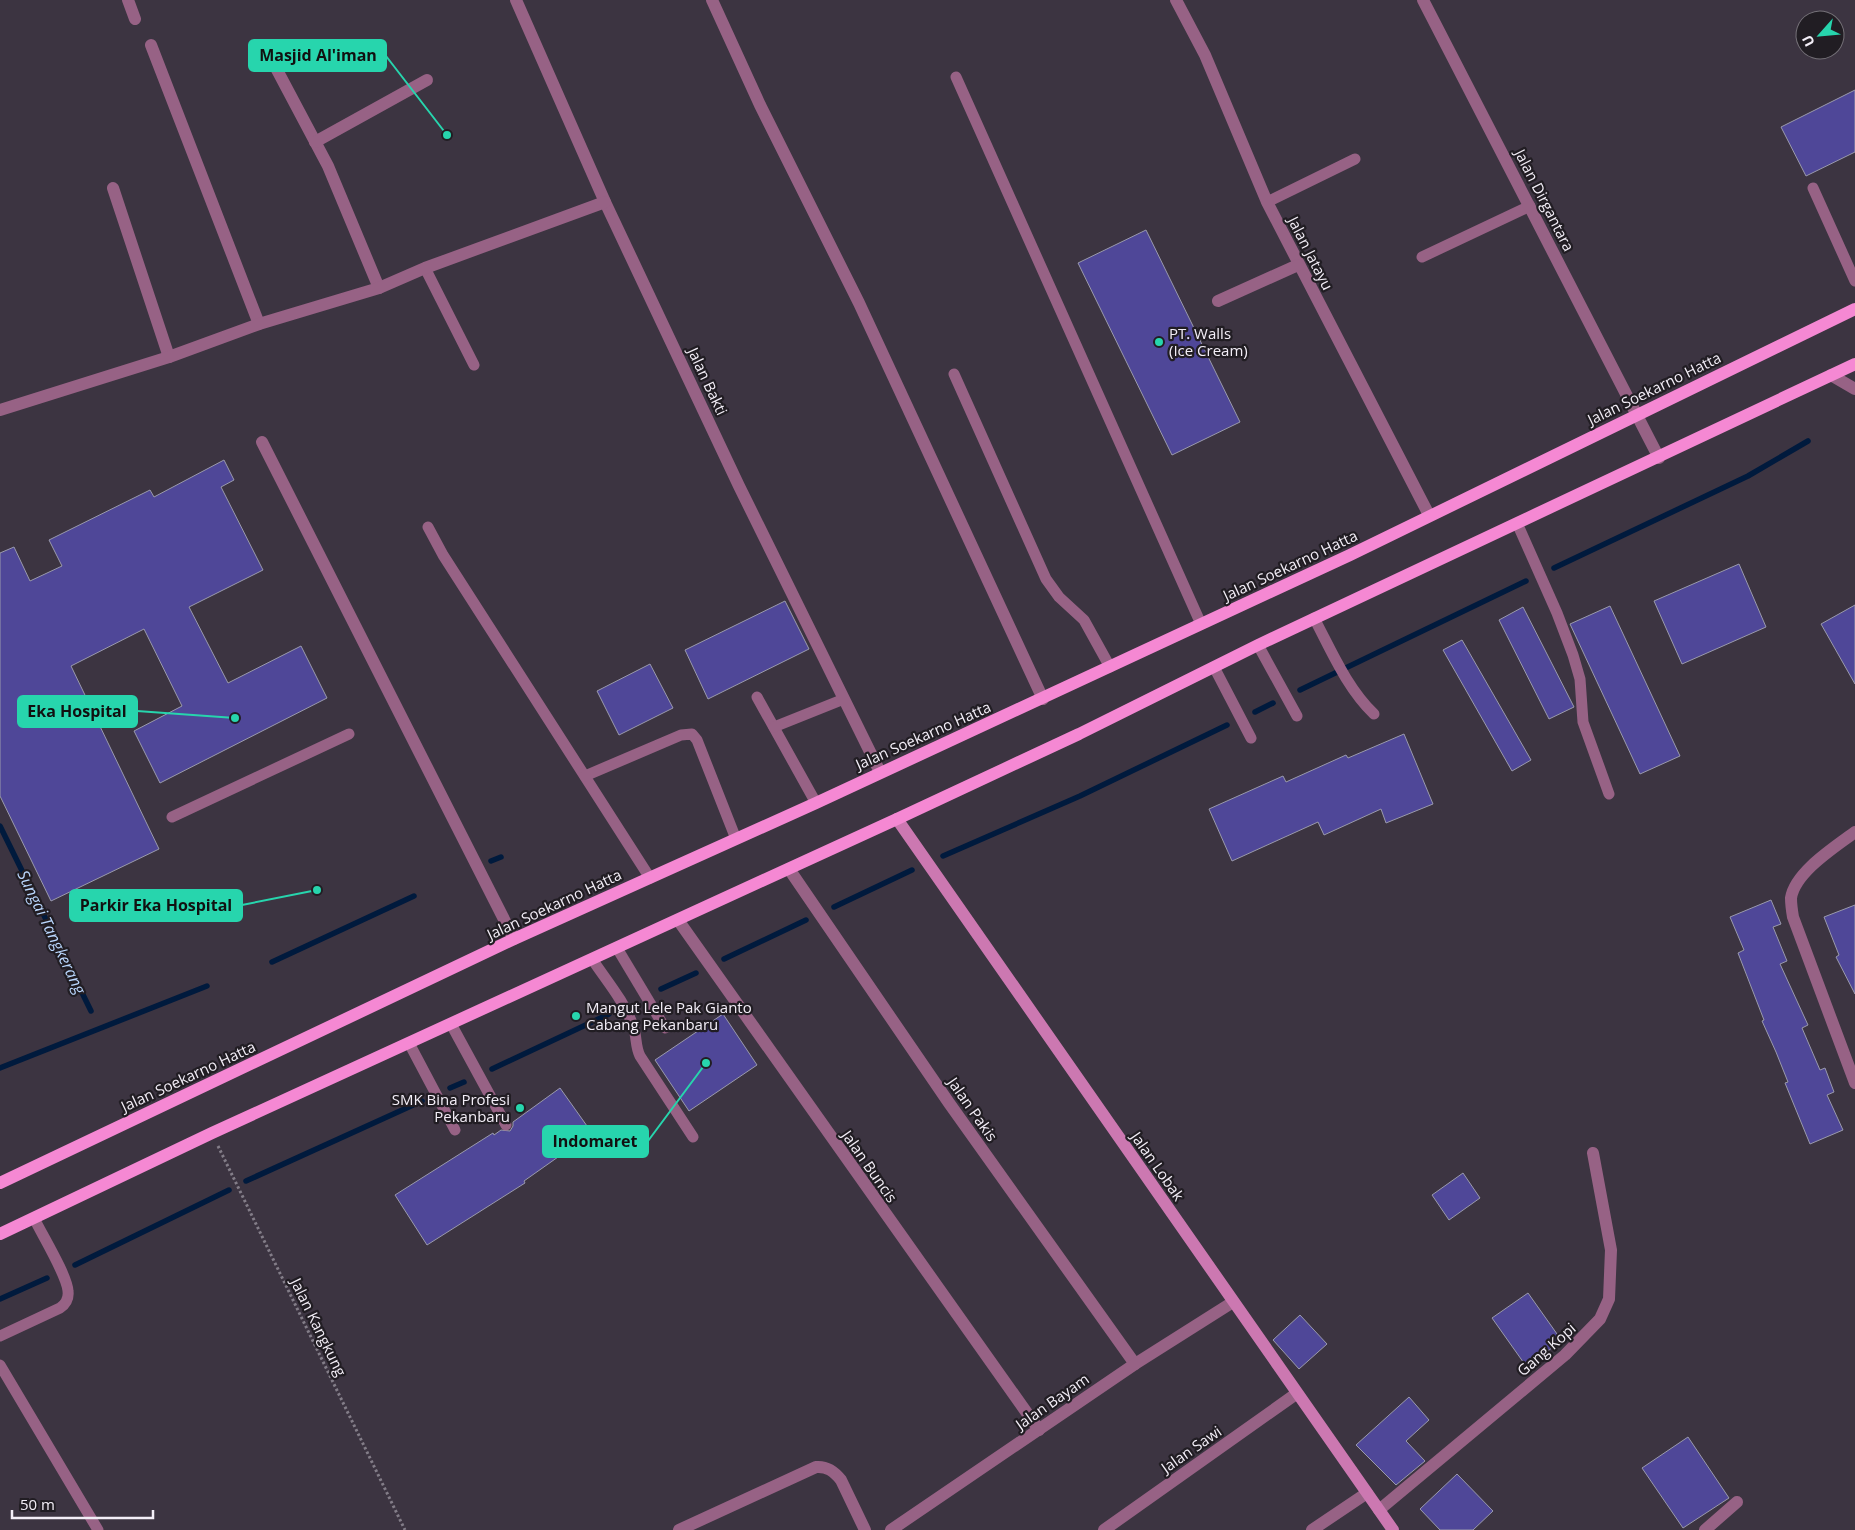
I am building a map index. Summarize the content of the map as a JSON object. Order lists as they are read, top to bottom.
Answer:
{
  "streets": {
    "main road": ["Jalan Soekarno Hatta", "Jalan Lobak"],
    "street": [
      "Jalan Dirgantara",
      "Jalan Jatayu",
      "Jalan Bakti",
      "Jalan Pakis",
      "Jalan Buncis",
      "Gang Kopi",
      "Jalan Bayam",
      "Jalan Sawi"
    ],
    "path": ["Jalan Kangkung"]
  },
  "crossings": [
    ["Jalan Dirgantara", "Jalan Soekarno Hatta"],
    ["Jalan Jatayu", "Jalan Soekarno Hatta"],
    ["Jalan Bakti", "Jalan Soekarno Hatta"],
    ["Jalan Pakis", "Jalan Bayam"],
    ["Jalan Buncis", "Jalan Bayam"],
    ["Jalan Lobak", "Gang Kopi"],
    ["Jalan Lobak", "Jalan Bayam"],
    ["Jalan Lobak", "Jalan Sawi"]
  ],
  "water": ["Sungai Tangkerang"],
  "places": [
    "Masjid Al'iman",
    "PT. Walls (Ice Cream)",
    "Eka Hospital",
    "Parkir Eka Hospital",
    "Mangut Lele Pak Gianto Cabang Pekanbaru",
    "Indomaret",
    "SMK Bina Profesi Pekanbaru"
  ],
  "scale_bar": "50 m",
  "north": "bottom left"
}
